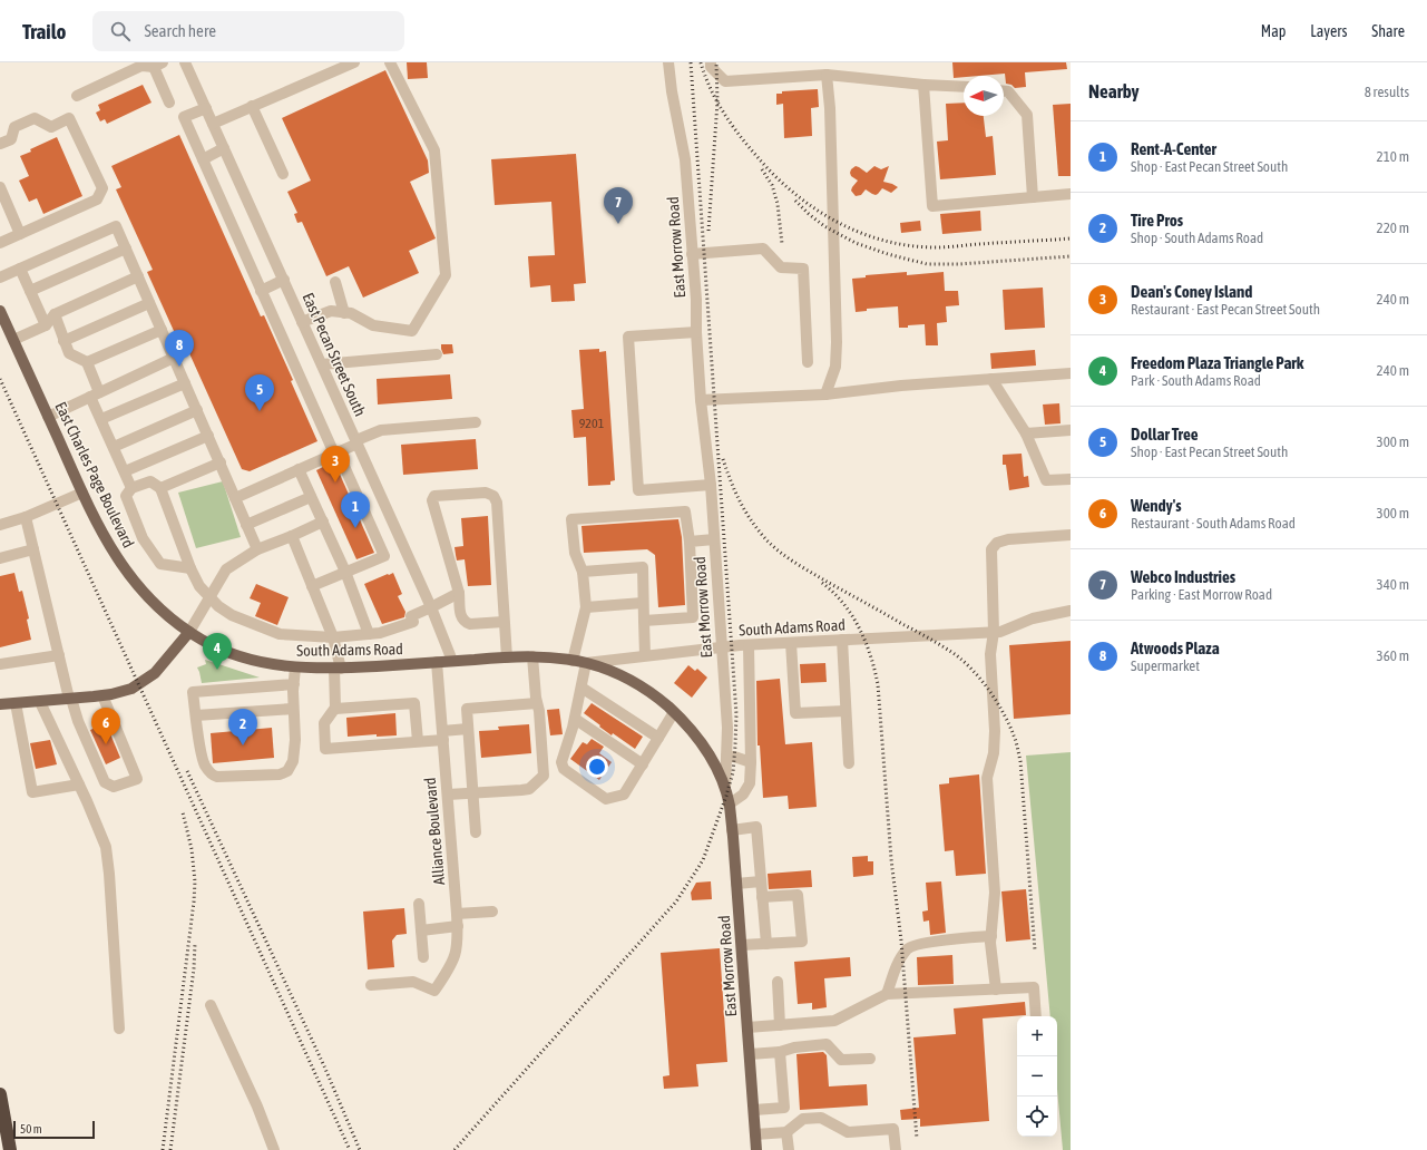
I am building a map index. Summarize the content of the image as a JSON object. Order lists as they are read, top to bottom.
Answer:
{
  "streets": {
    "main road": ["East Morrow Road", "East Charles Page Boulevard", "South Adams Road"],
    "street": ["East Pecan Street South", "Alliance Boulevard"]
  },
  "crossings": [
    ["East Morrow Road", "South Adams Road"],
    ["East Pecan Street South", "South Adams Road"],
    ["East Charles Page Boulevard", "South Adams Road"],
    ["South Adams Road", "Alliance Boulevard"]
  ],
  "house_numbers": ["9201"],
  "scale_bar": "50 m",
  "north": "left",
  "page": {
    "header": "Trailo",
    "search": "Search here",
    "nav": ["Map", "Layers", "Share"],
    "heading": ["Nearby", "8 results"],
    "list": [
      {
        "mark": "1",
        "name": "Rent-A-Center",
        "note": "Shop · East Pecan Street South",
        "value": "210 m"
      },
      {
        "mark": "2",
        "name": "Tire Pros",
        "note": "Shop · South Adams Road",
        "value": "220 m"
      },
      {
        "mark": "3",
        "name": "Dean's Coney Island",
        "note": "Restaurant · East Pecan Street South",
        "value": "240 m"
      },
      {
        "mark": "4",
        "name": "Freedom Plaza Triangle Park",
        "note": "Park · South Adams Road",
        "value": "240 m"
      },
      {
        "mark": "5",
        "name": "Dollar Tree",
        "note": "Shop · East Pecan Street South",
        "value": "300 m"
      },
      {
        "mark": "6",
        "name": "Wendy's",
        "note": "Restaurant · South Adams Road",
        "value": "300 m"
      },
      {
        "mark": "7",
        "name": "Webco Industries",
        "note": "Parking · East Morrow Road",
        "value": "340 m"
      },
      {
        "mark": "8",
        "name": "Atwoods Plaza",
        "note": "Supermarket",
        "value": "360 m"
      }
    ],
    "pins": [
      "7",
      "8",
      "5",
      "3",
      "1",
      "4",
      "6",
      "2"
    ],
    "map_buttons": ["+", "−"],
    "scale": "50 m"
  }
}
